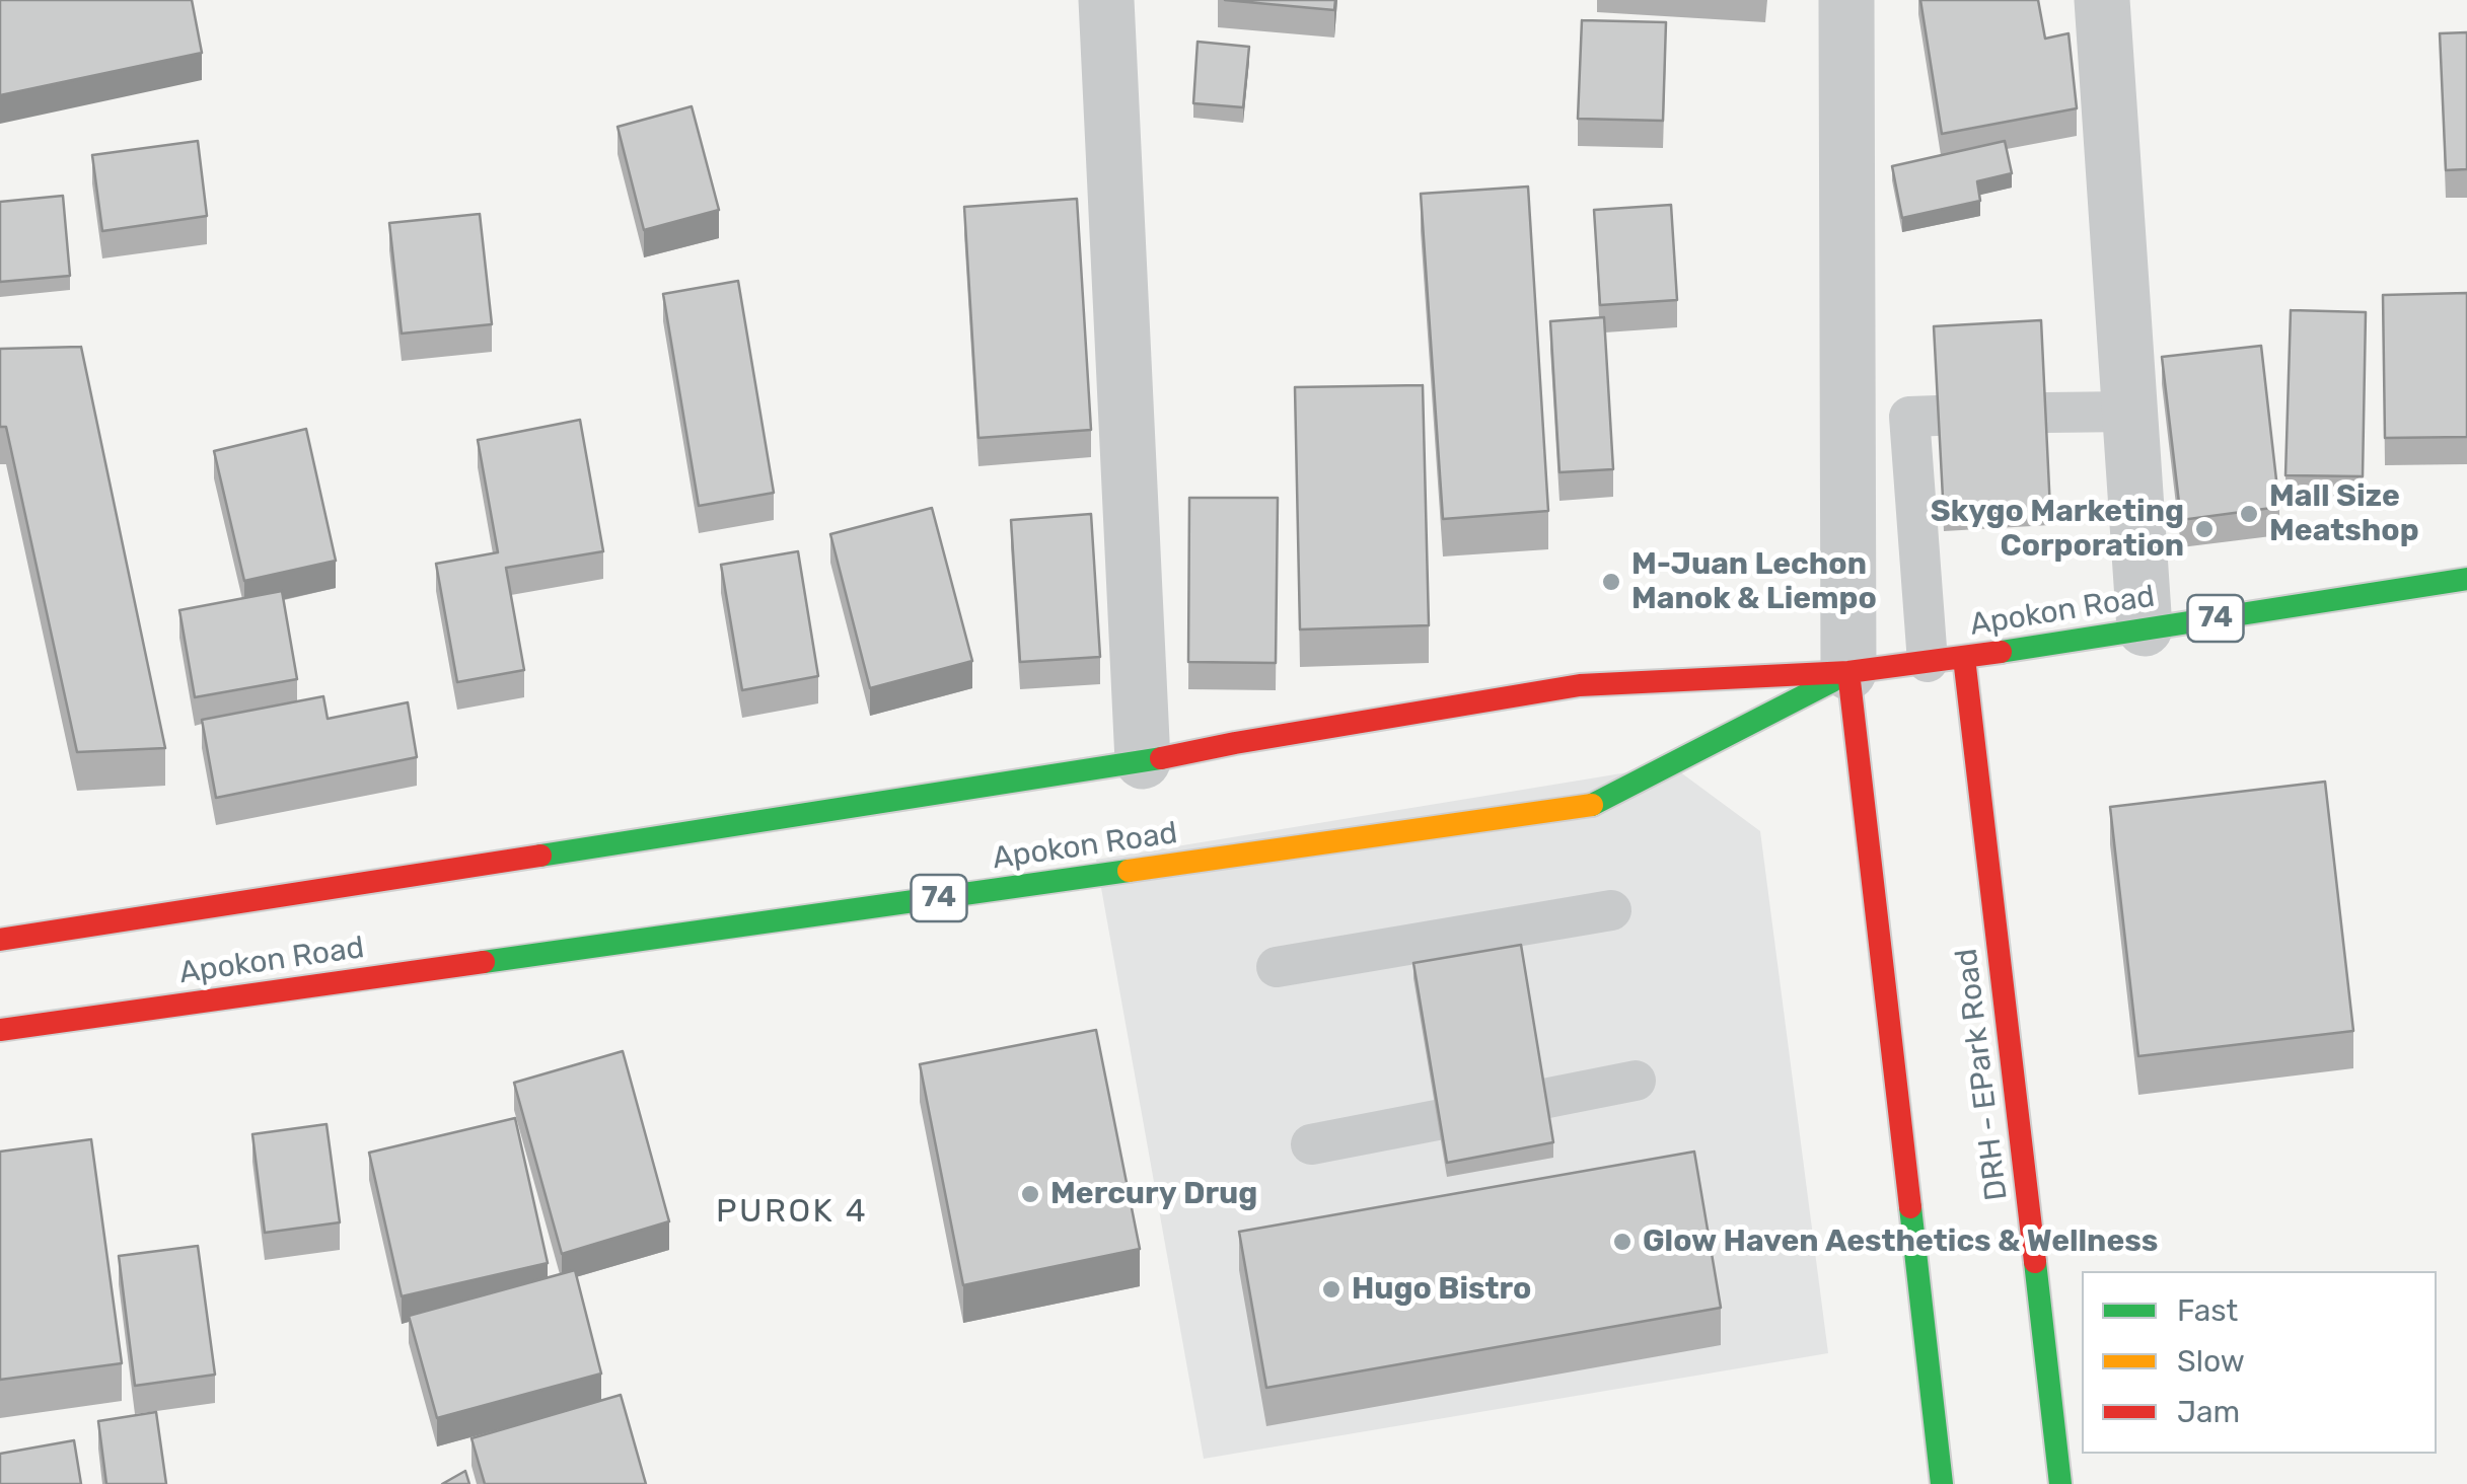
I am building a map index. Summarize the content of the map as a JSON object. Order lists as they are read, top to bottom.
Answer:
{
  "streets": {
    "main road": ["Apokon Road", "74", "DRH - EPark Road"]
  },
  "crossings": [
    ["Apokon Road", "DRH - EPark Road"]
  ],
  "districts": ["PUROK 4"],
  "places": [
    "Mall Size Meatshop",
    "Skygo Marketing Corporation",
    "M-Juan Lechon Manok & Liempo",
    "Mercury Drug",
    "Glow Haven Aesthetics & Wellness",
    "Hugo Bistro"
  ],
  "legend": ["Fast", "Slow", "Jam"]
}
